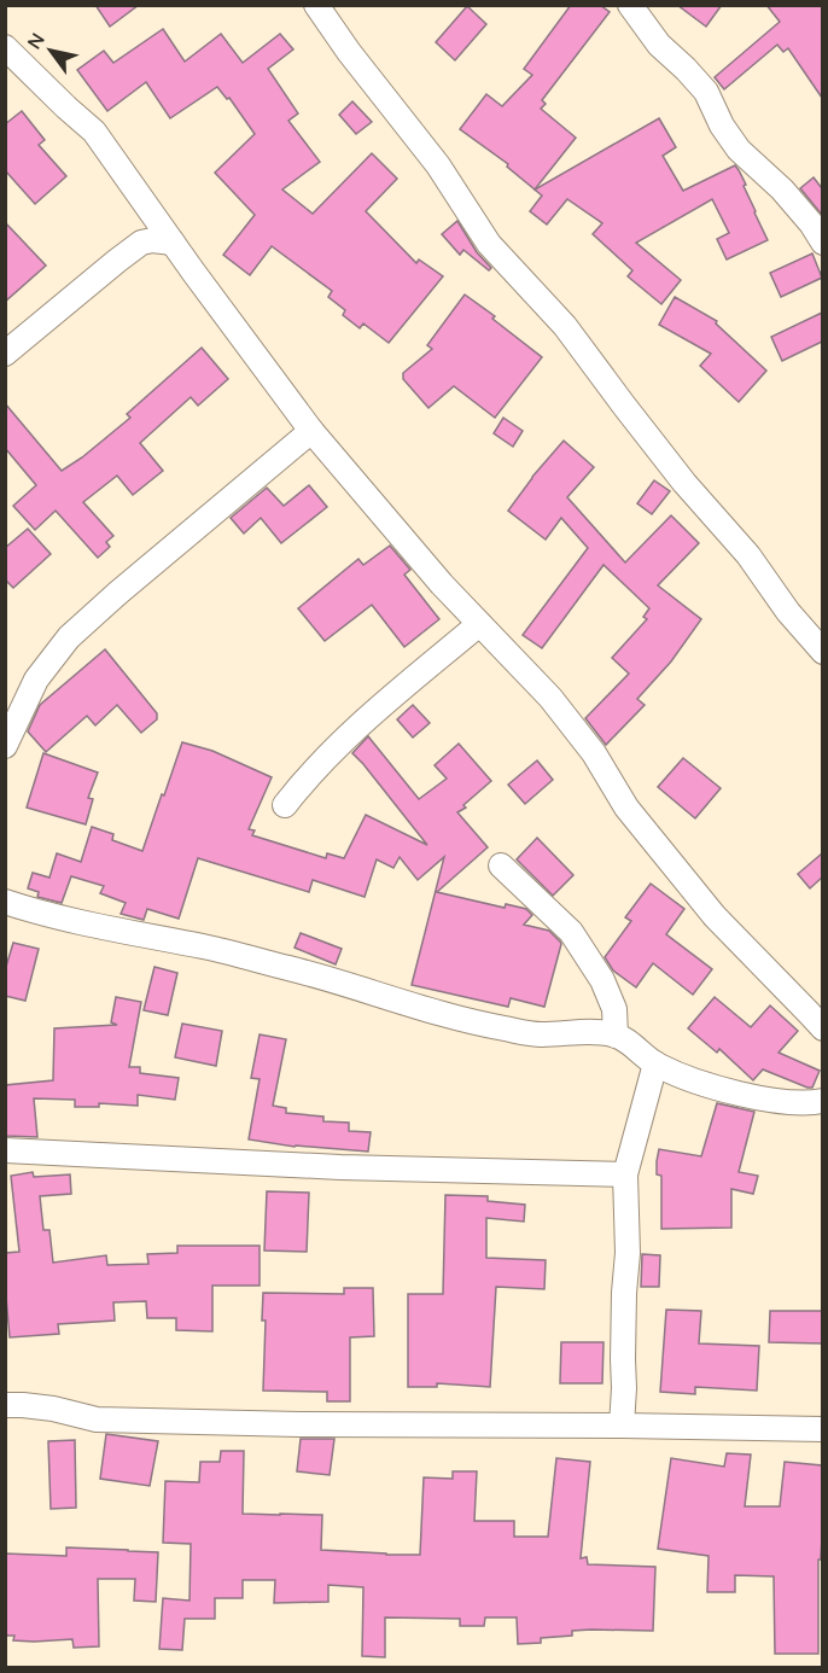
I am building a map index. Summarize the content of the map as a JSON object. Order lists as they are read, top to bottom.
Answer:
{
  "north": "top left"
}
